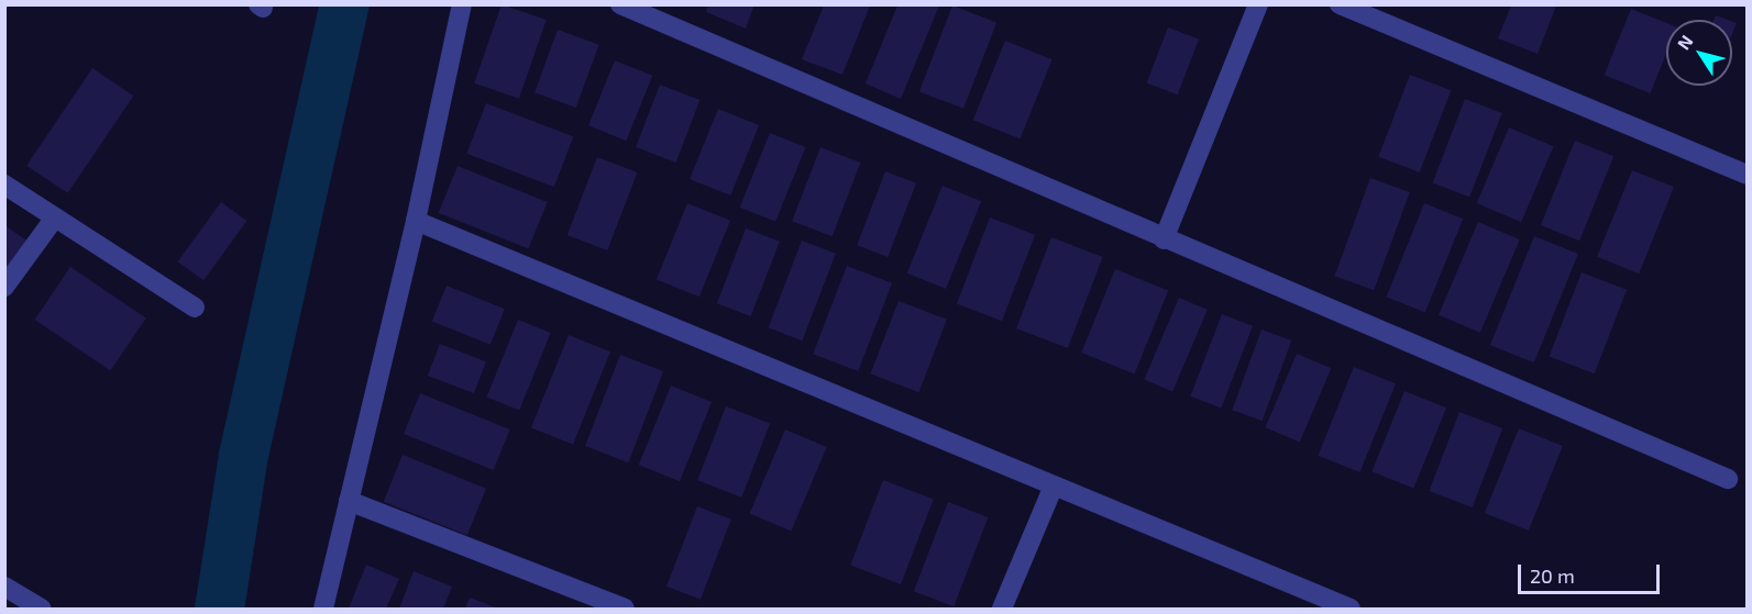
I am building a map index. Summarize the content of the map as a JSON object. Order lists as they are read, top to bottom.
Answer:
{
  "scale_bar": "20 m",
  "north": "top left"
}
